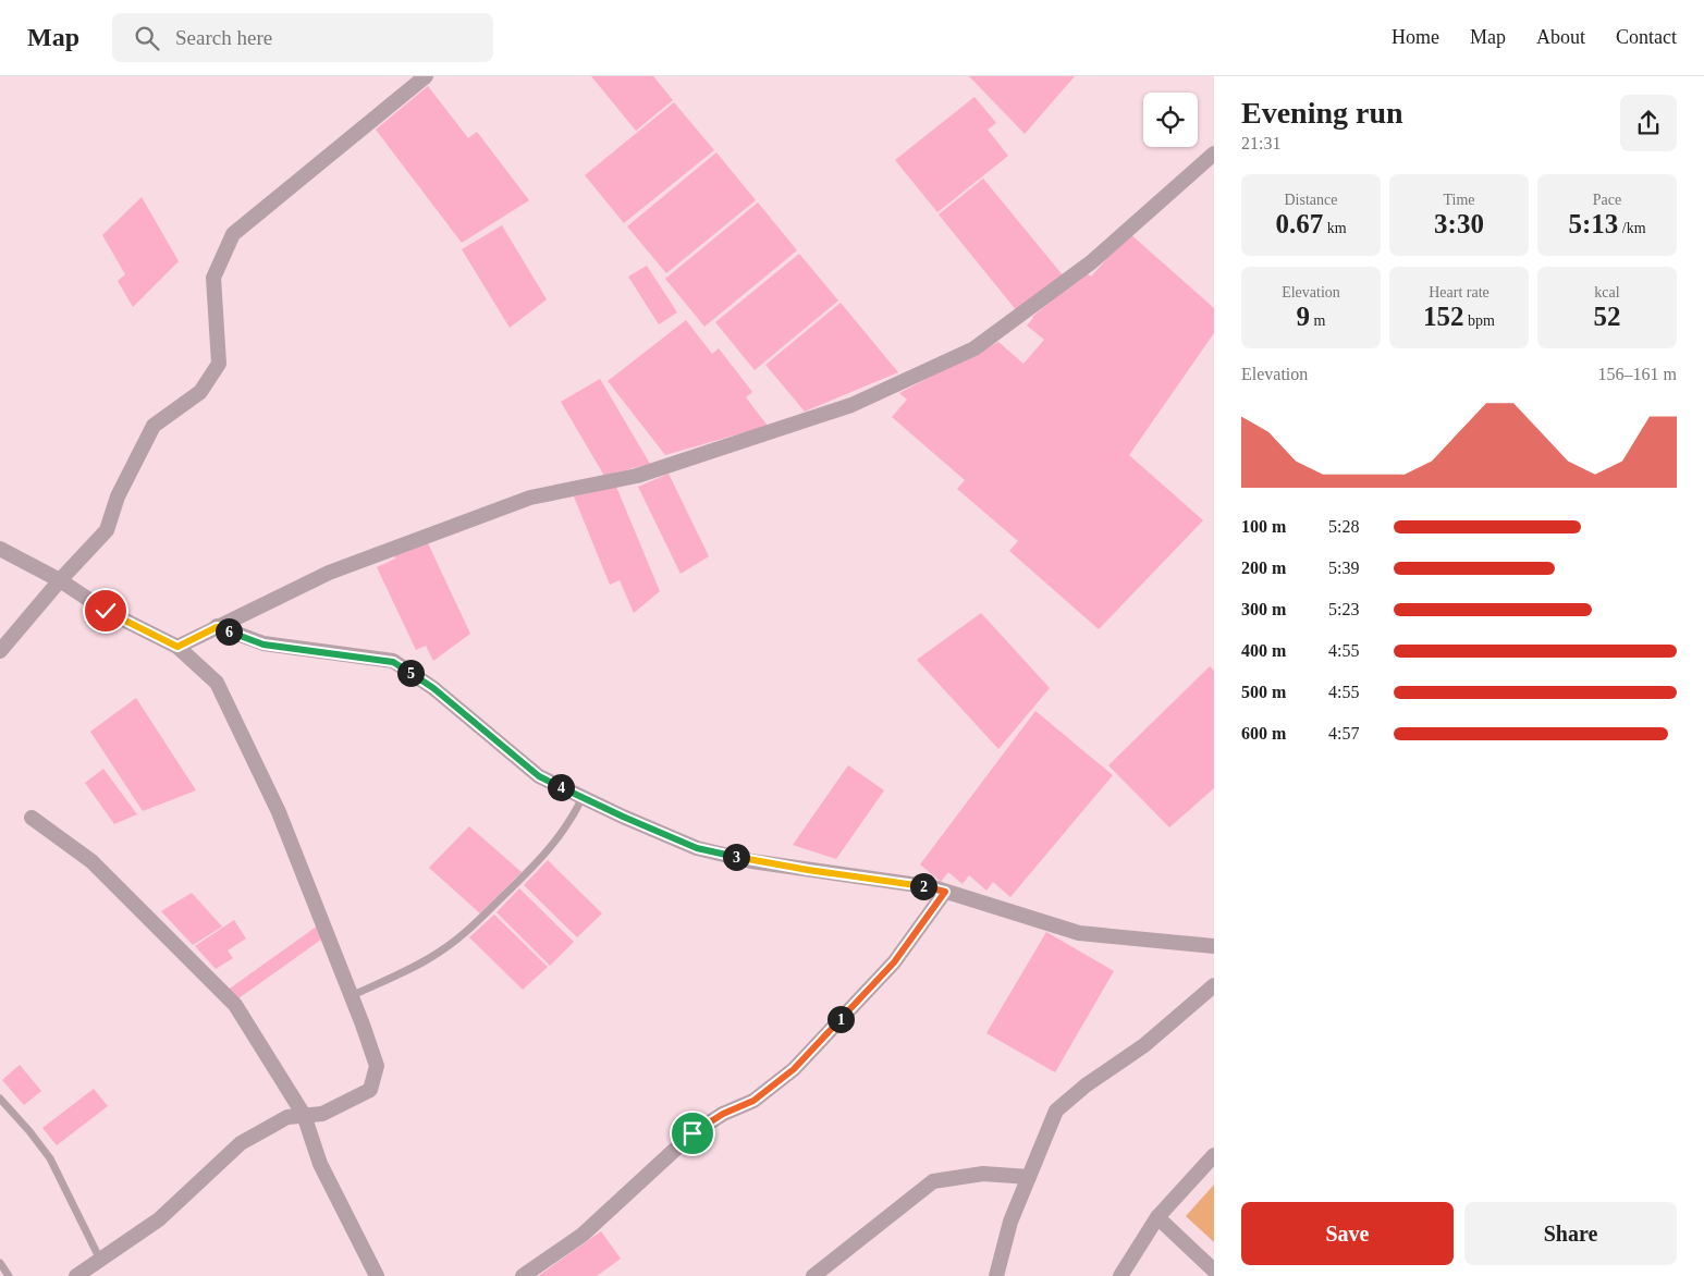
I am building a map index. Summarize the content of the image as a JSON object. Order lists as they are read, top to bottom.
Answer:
{
  "page": {
    "header": "Map",
    "search": "Search here",
    "nav": [
      "Home",
      "Map",
      "About",
      "Contact"
    ],
    "heading": ["Evening run", "21:31"],
    "stats": [
      ["Distance", "0.67 km"],
      ["Time", "3:30"],
      ["Pace", "5:13 /km"],
      ["Elevation", "9 m"],
      ["Heart rate", "152 bpm"],
      ["kcal", "52"]
    ],
    "chart": ["Elevation", "156–161 m"],
    "list": [
      {
        "name": "100 m",
        "note": "5:28"
      },
      {
        "name": "200 m",
        "note": "5:39"
      },
      {
        "name": "300 m",
        "note": "5:23"
      },
      {
        "name": "400 m",
        "note": "4:55"
      },
      {
        "name": "500 m",
        "note": "4:55"
      },
      {
        "name": "600 m",
        "note": "4:57"
      }
    ],
    "pins": [
      "6",
      "5",
      "4",
      "3",
      "2",
      "1"
    ],
    "buttons": ["Save", "Share"]
  }
}
